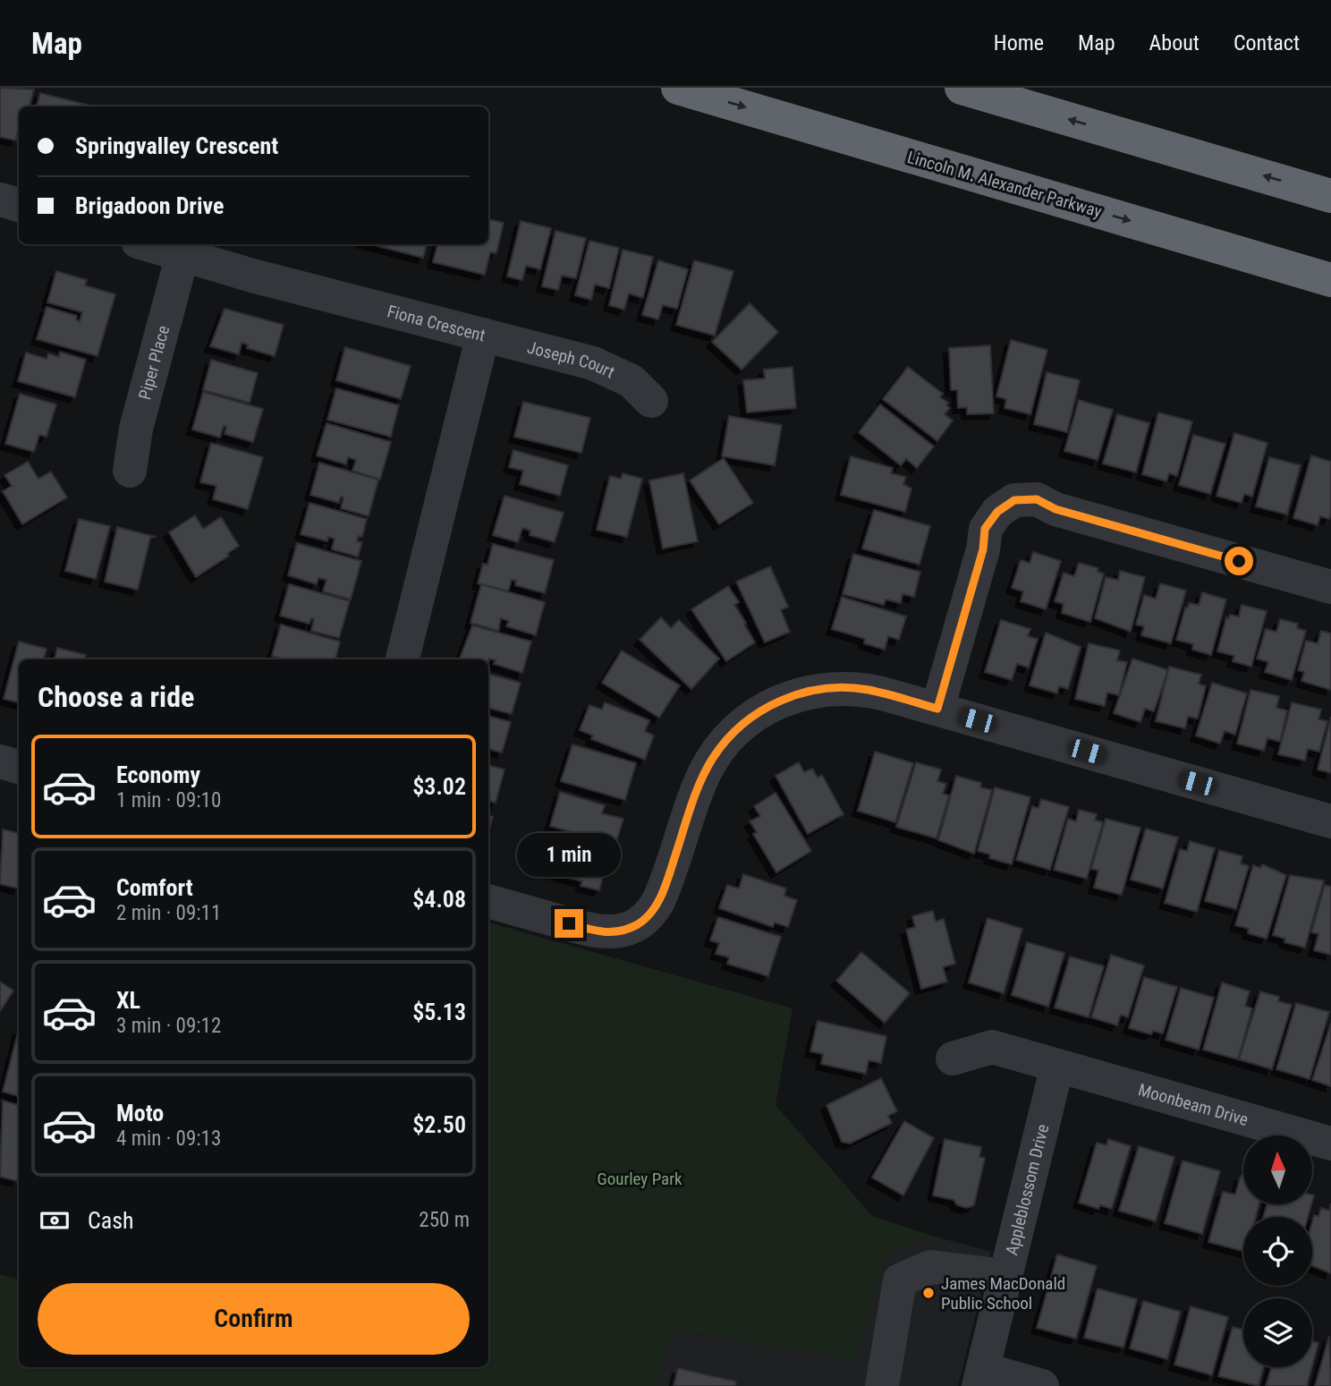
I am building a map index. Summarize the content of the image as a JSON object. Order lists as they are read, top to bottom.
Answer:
{
  "streets": {
    "highway": ["Lincoln M. Alexander Parkway"],
    "street": [
      "Fiona Crescent",
      "Joseph Court",
      "Piper Place",
      "Moonbeam Drive",
      "Appleblossom Drive"
    ]
  },
  "crossings": [
    ["Fiona Crescent", "Joseph Court"],
    ["Fiona Crescent", "Piper Place"],
    ["Moonbeam Drive", "Appleblossom Drive"]
  ],
  "parks": ["Gourley Park"],
  "places": ["James MacDonald Public School"],
  "north": "top",
  "page": {
    "header": "Map",
    "nav": [
      "Home",
      "Map",
      "About",
      "Contact"
    ],
    "banner": ["Springvalley Crescent", "Brigadoon Drive"],
    "heading": "Choose a ride",
    "list": [
      {
        "name": "Economy",
        "note": "1 min · 09:10",
        "value": "$3.02"
      },
      {
        "name": "Comfort",
        "note": "2 min · 09:11",
        "value": "$4.08"
      },
      {
        "name": "XL",
        "note": "3 min · 09:12",
        "value": "$5.13"
      },
      {
        "name": "Moto",
        "note": "4 min · 09:13",
        "value": "$2.50"
      }
    ],
    "bubble": "1 min",
    "pay": ["Cash", "250 m"],
    "buttons": "Confirm"
  }
}
